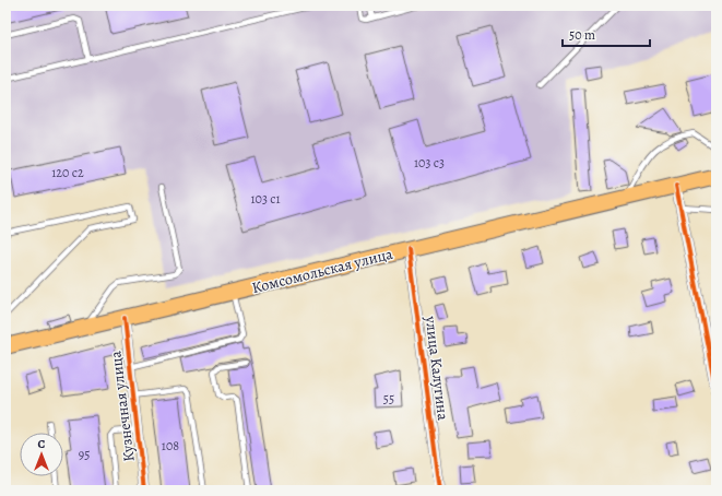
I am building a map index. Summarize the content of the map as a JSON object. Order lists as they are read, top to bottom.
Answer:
{
  "streets": {
    "main road": ["Комсомольская улица"],
    "street": ["улица Калугина", "Кузнечная улица"]
  },
  "crossings": [
    ["Комсомольская улица", "улица Калугина"],
    ["Комсомольская улица", "Кузнечная улица"]
  ],
  "house_numbers": [
    "103 с3",
    "120 с2",
    "103 с1",
    "55",
    "108",
    "95"
  ],
  "scale_bar": "50 m",
  "north": "top"
}
